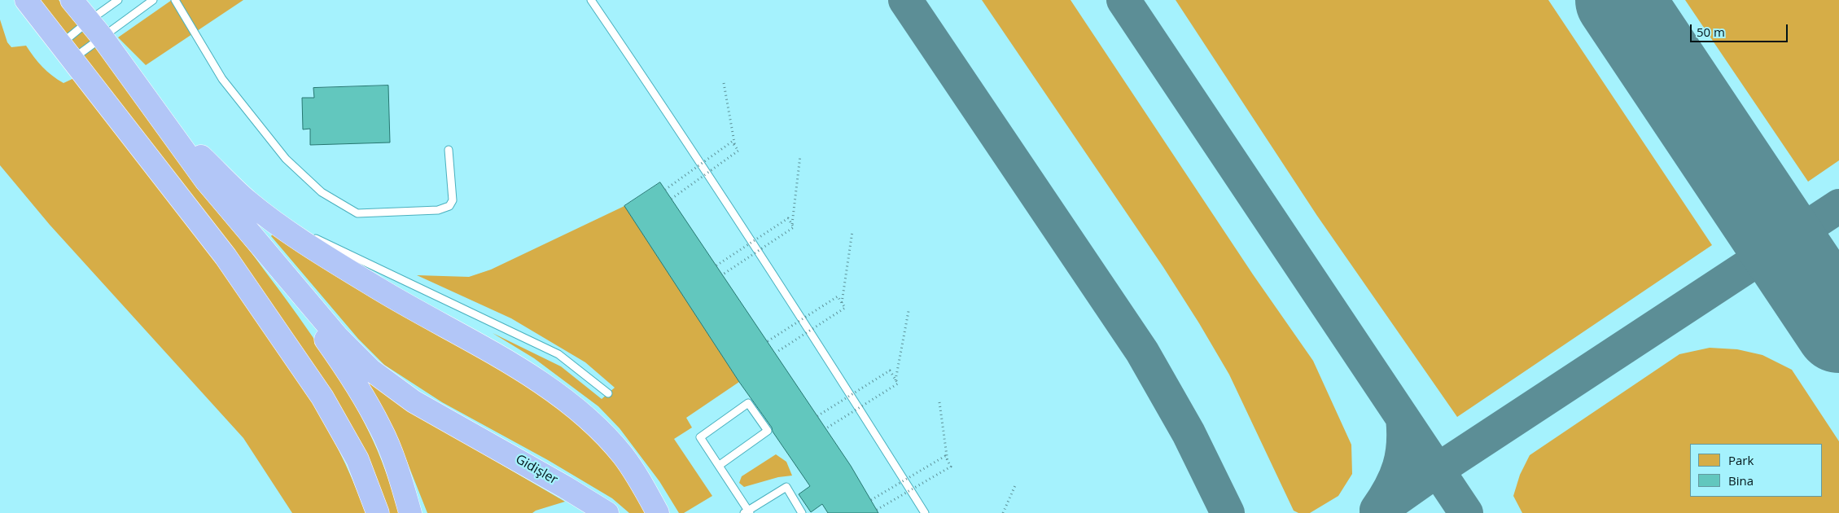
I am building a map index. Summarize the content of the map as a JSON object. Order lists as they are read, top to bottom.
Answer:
{
  "streets": {
    "highway": ["Gidişler"]
  },
  "legend": ["Park", "Bina"],
  "scale_bar": "50 m"
}
